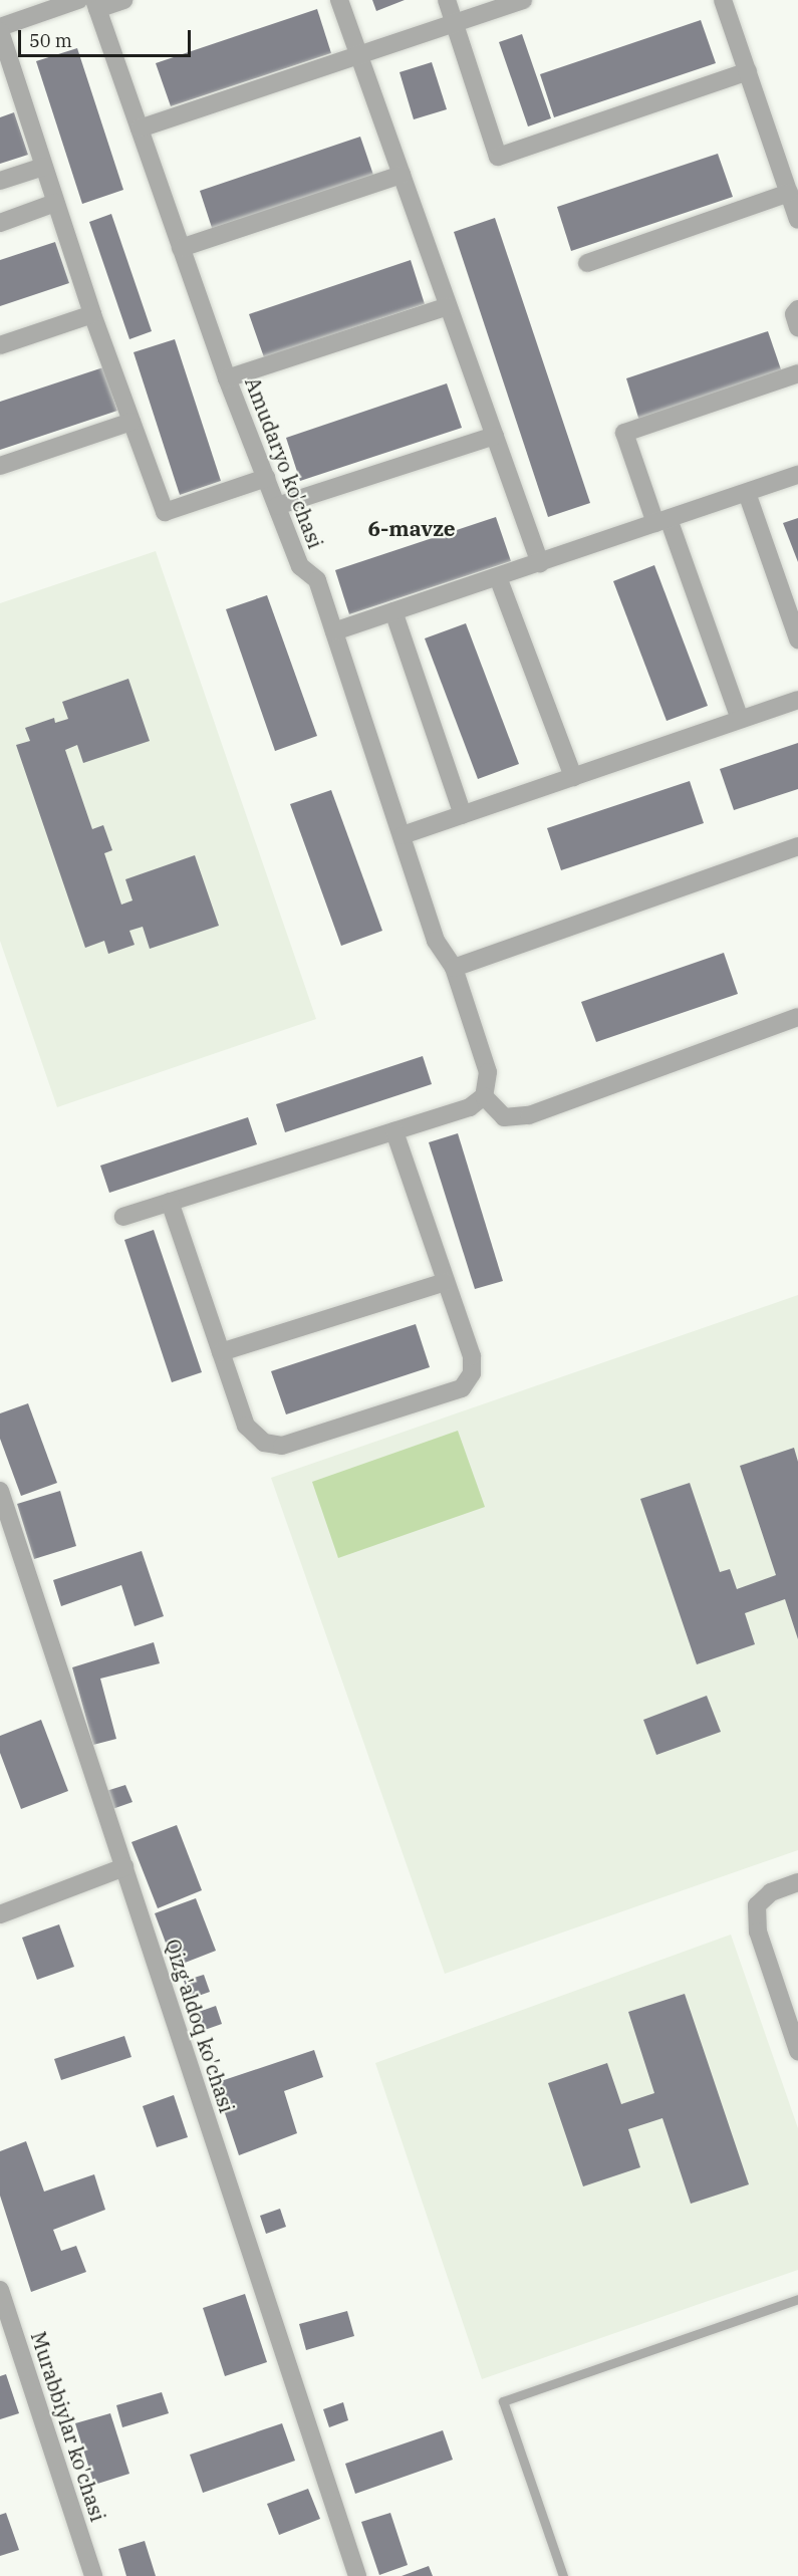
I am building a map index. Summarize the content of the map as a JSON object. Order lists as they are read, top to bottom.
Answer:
{
  "streets": {
    "street": ["Amudaryo ko'chasi", "Qizg'aldoq ko'chasi", "Murabbiylar ko'chasi"]
  },
  "districts": ["6-mavze"],
  "scale_bar": "50 m"
}
